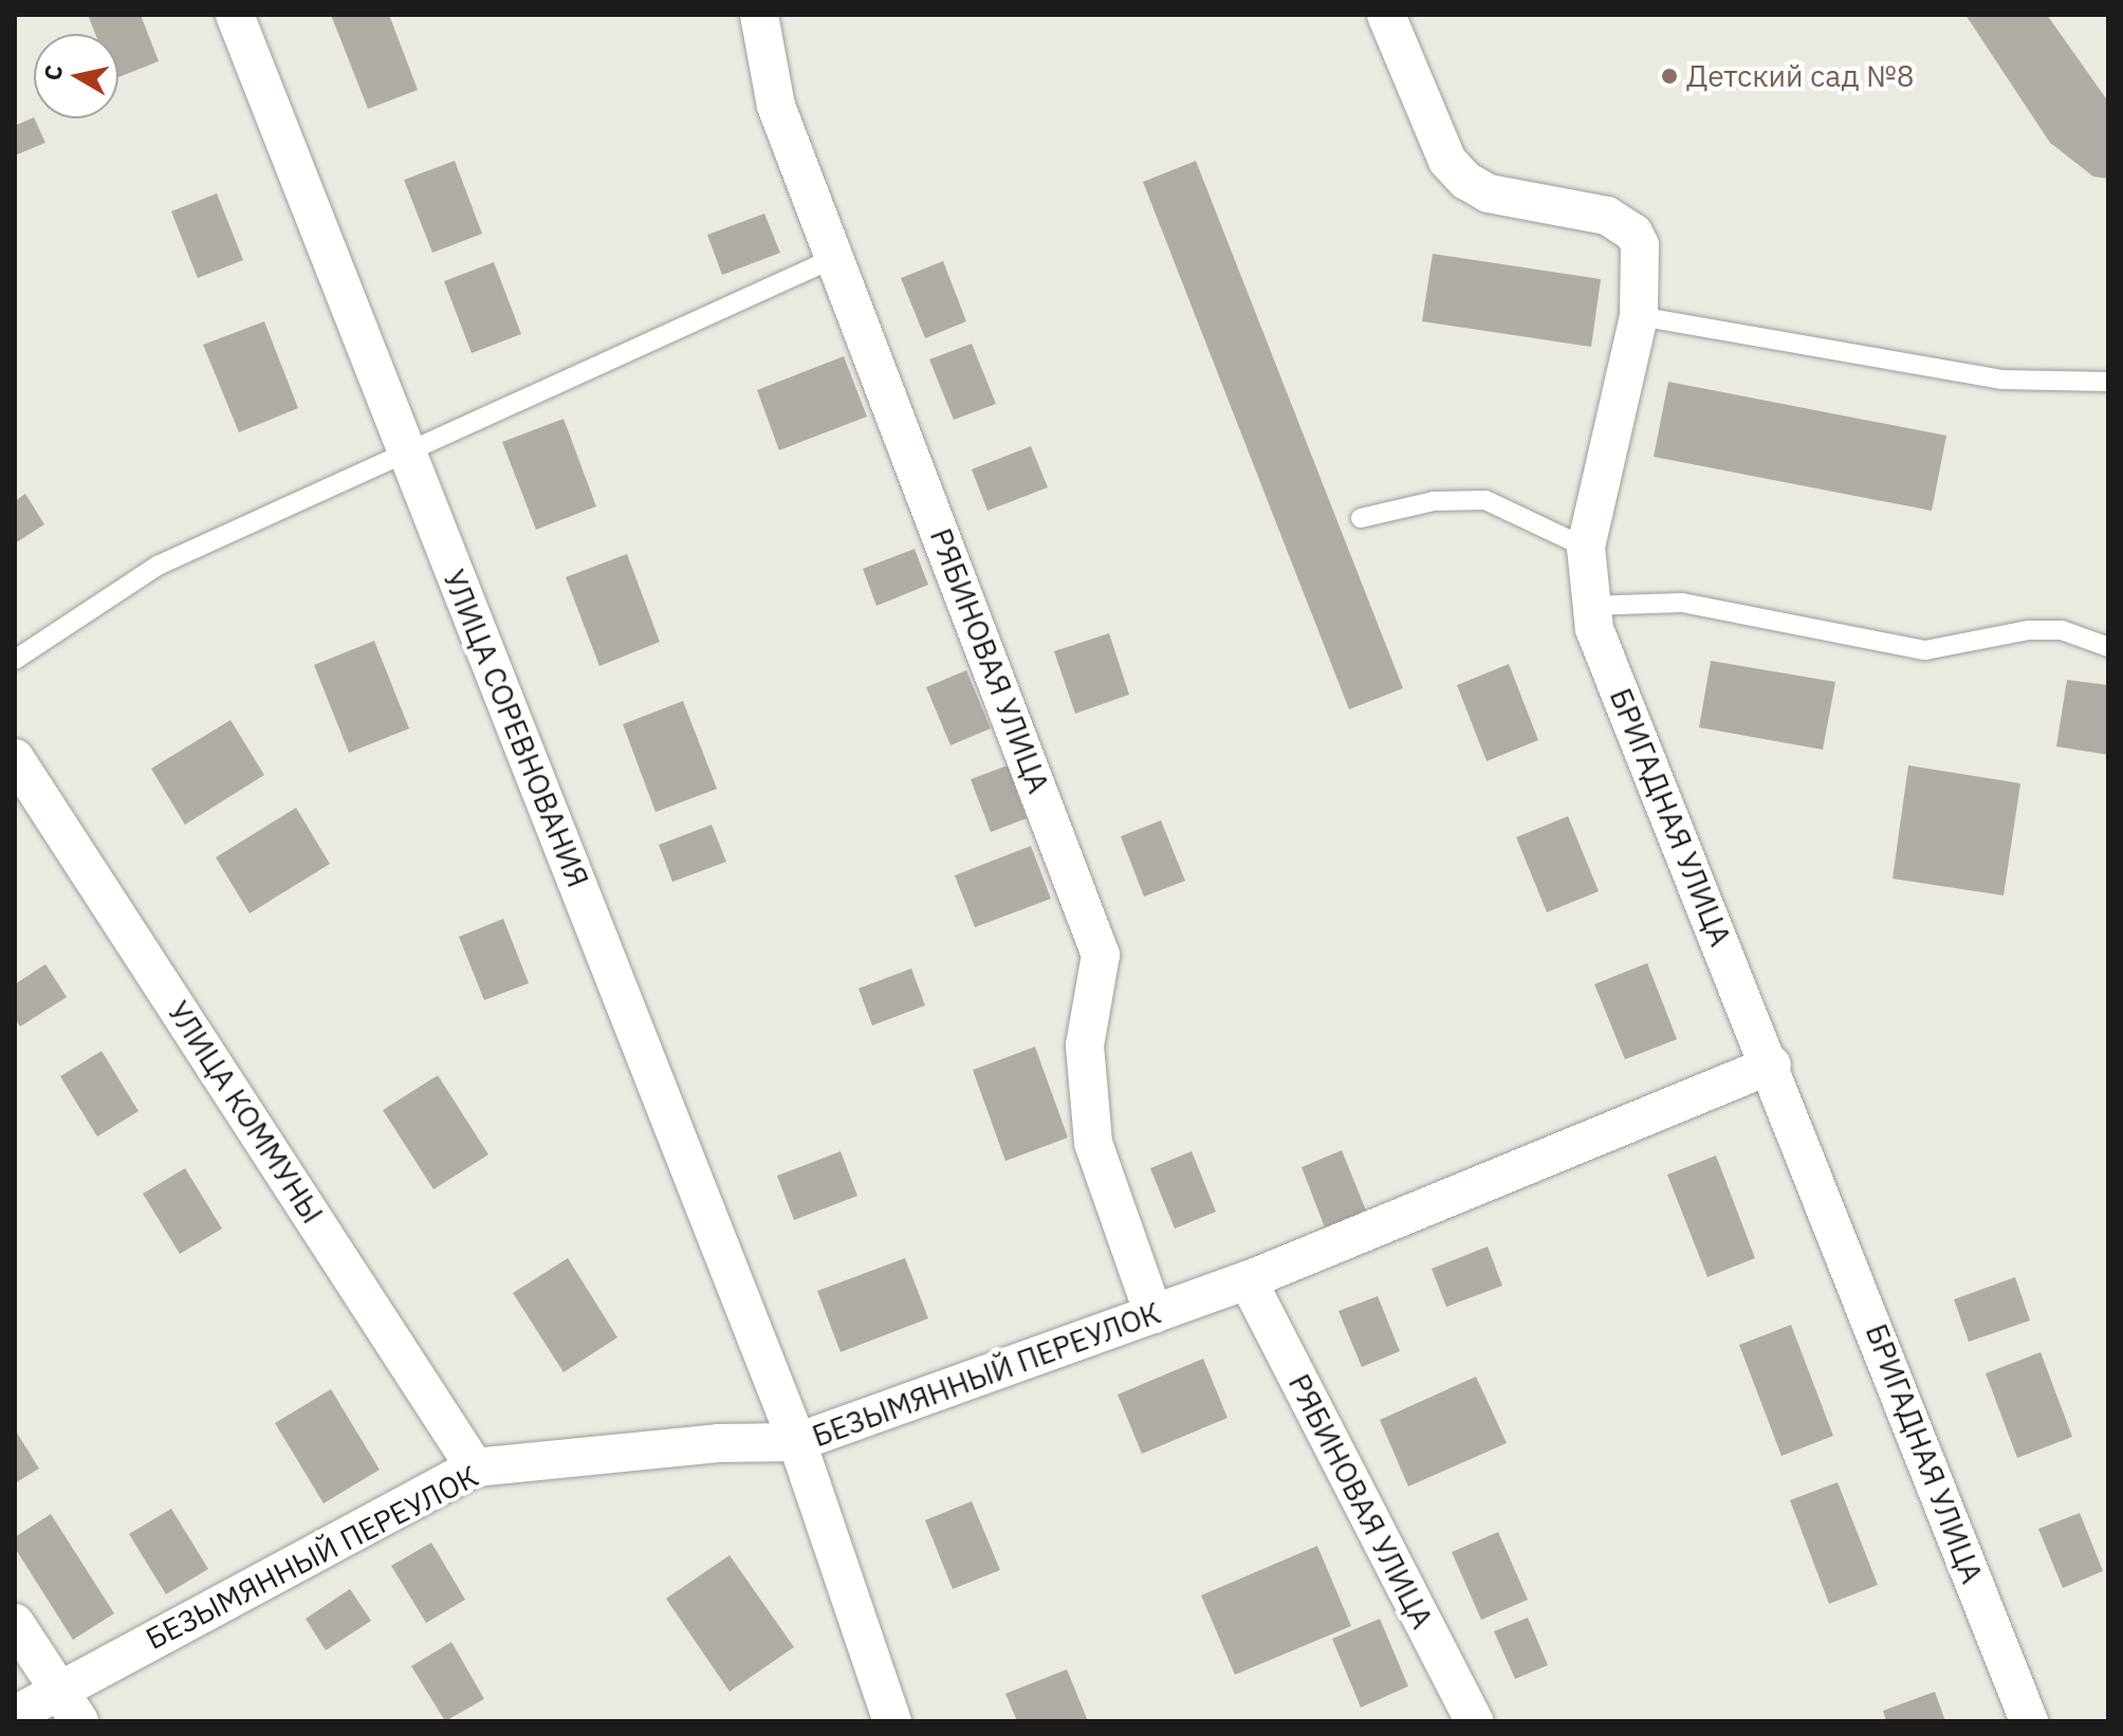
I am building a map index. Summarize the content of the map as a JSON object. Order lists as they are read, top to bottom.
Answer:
{
  "streets": {
    "street": [
      "РЯБИНОВАЯ УЛИЦА",
      "УЛИЦА СОРЕВНОВАНИЯ",
      "БРИГАДНАЯ УЛИЦА",
      "УЛИЦА КОММУНЫ",
      "БЕЗЫМЯННЫЙ ПЕРЕУЛОК"
    ]
  },
  "crossings": [
    ["РЯБИНОВАЯ УЛИЦА", "БЕЗЫМЯННЫЙ ПЕРЕУЛОК"],
    ["УЛИЦА СОРЕВНОВАНИЯ", "БЕЗЫМЯННЫЙ ПЕРЕУЛОК"],
    ["БРИГАДНАЯ УЛИЦА", "БЕЗЫМЯННЫЙ ПЕРЕУЛОК"],
    ["УЛИЦА КОММУНЫ", "БЕЗЫМЯННЫЙ ПЕРЕУЛОК"]
  ],
  "places": ["Детский сад №8"],
  "north": "left"
}
